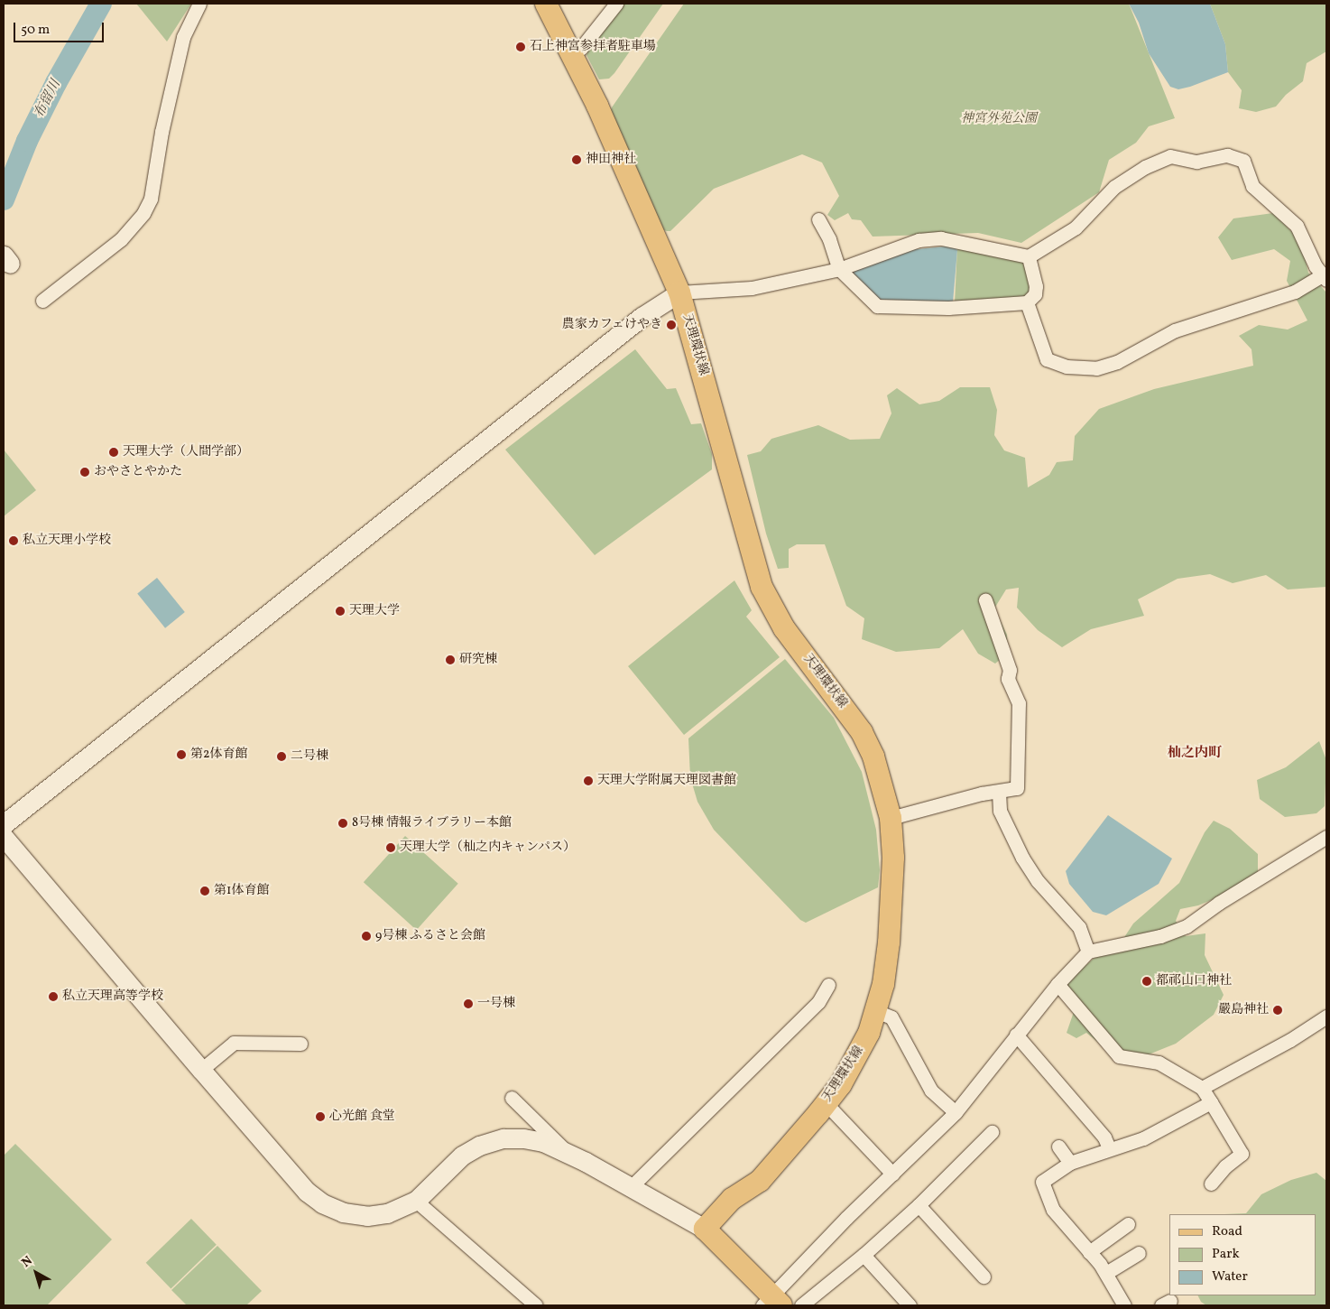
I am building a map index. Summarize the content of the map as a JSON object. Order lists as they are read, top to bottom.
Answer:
{
  "streets": {
    "main road": ["天理環状線"]
  },
  "districts": ["杣之内町"],
  "water": ["布留川"],
  "parks": ["神宮外苑公園"],
  "places": [
    "石上神宮参拝者駐車場",
    "神田神社",
    "農家カフェけやき",
    "天理大学（人間学部）",
    "おやさとやかた",
    "私立天理小学校",
    "天理大学",
    "研究棟",
    "第2体育館",
    "二号棟",
    "天理大学附属天理図書館",
    "8号棟 情報ライブラリー本館",
    "天理大学（杣之内キャンパス）",
    "第1体育館",
    "9号棟 ふるさと会館",
    "都祁山口神社",
    "私立天理高等学校",
    "一号棟",
    "嚴島神社",
    "心光館 食堂"
  ],
  "legend": ["Road", "Park", "Water"],
  "scale_bar": "50 m",
  "north": "top left"
}
